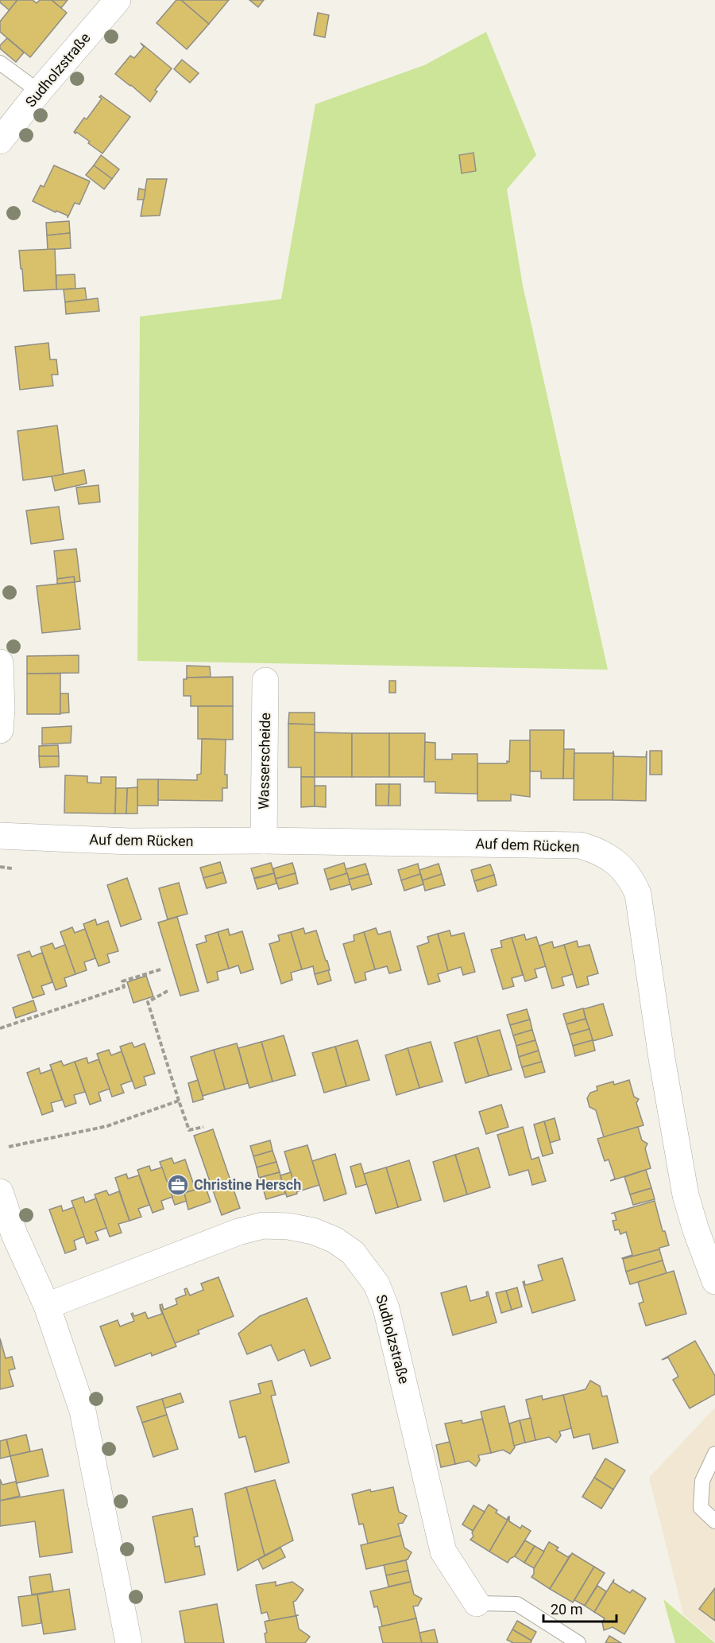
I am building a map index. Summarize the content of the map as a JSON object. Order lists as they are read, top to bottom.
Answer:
{
  "streets": {
    "street": ["Sudholzstraße", "Wasserscheide", "Auf dem Rücken"]
  },
  "crossings": [
    ["Wasserscheide", "Auf dem Rücken"]
  ],
  "places": {
    "office": ["Christine Hersch"]
  },
  "scale_bar": "20 m"
}
